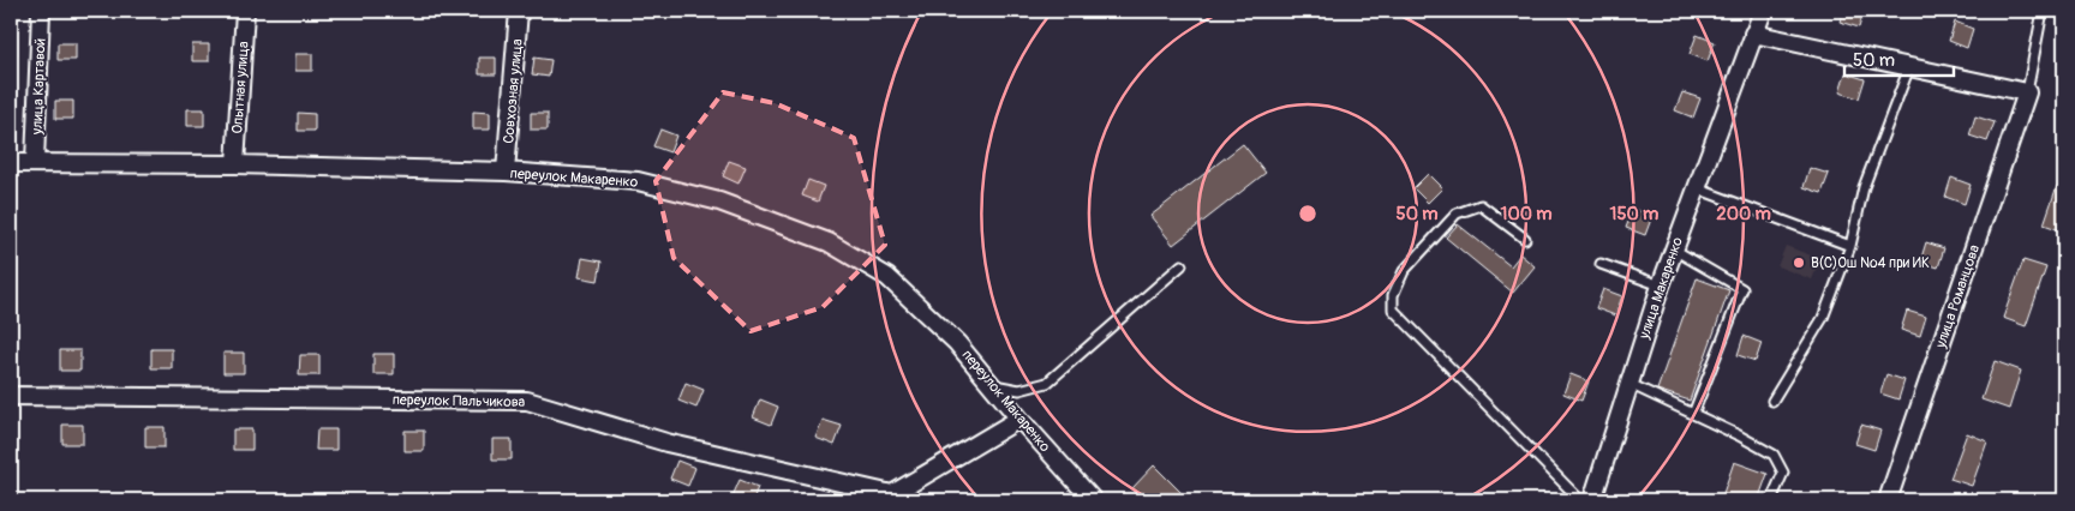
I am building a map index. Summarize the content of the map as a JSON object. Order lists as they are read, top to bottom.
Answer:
{
  "streets": {
    "street": [
      "улица Картавой",
      "Опытная улица",
      "Совхозная улица",
      "переулок Макаренко",
      "улица Макаренко",
      "улица Романцова",
      "переулок Пальчикова"
    ]
  },
  "crossings": [
    ["улица Картавой", "переулок Макаренко"],
    ["Опытная улица", "переулок Макаренко"],
    ["Совхозная улица", "переулок Макаренко"],
    ["переулок Макаренко", "переулок Пальчикова"]
  ],
  "places": ["В(С)Ош №4 при ИК"],
  "scale_bar": "50 m",
  "rings": [
    "50 m",
    "100 m",
    "150 m",
    "200 m"
  ]
}
